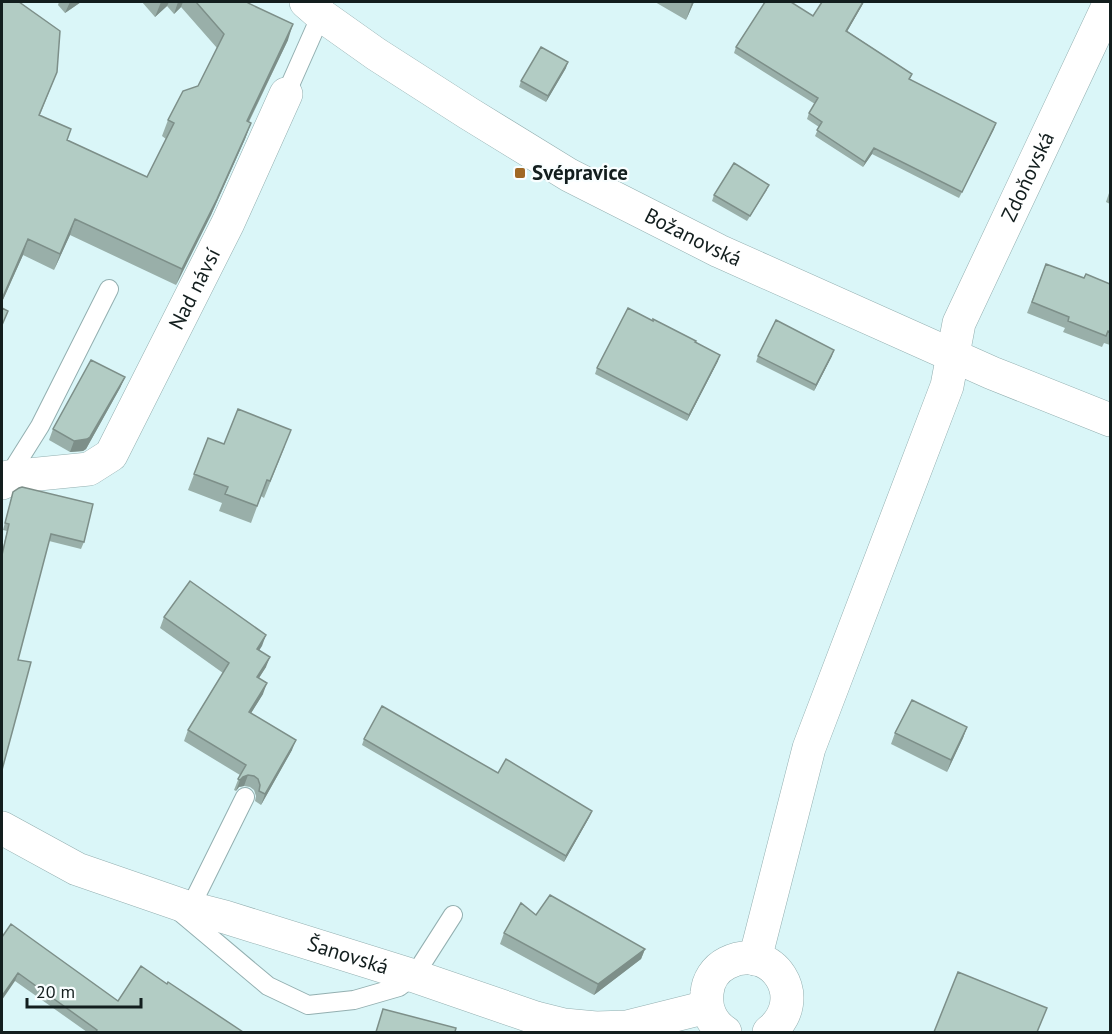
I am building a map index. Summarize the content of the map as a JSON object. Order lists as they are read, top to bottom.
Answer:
{
  "streets": {
    "street": [
      "Zdoňovská",
      "Božanovská",
      "Nad návsí",
      "Šanovská"
    ]
  },
  "crossings": [
    ["Zdoňovská", "Božanovská"],
    ["Božanovská", "Nad návsí"]
  ],
  "places": {
    "transit": ["Svépravice"]
  },
  "scale_bar": "20 m"
}
